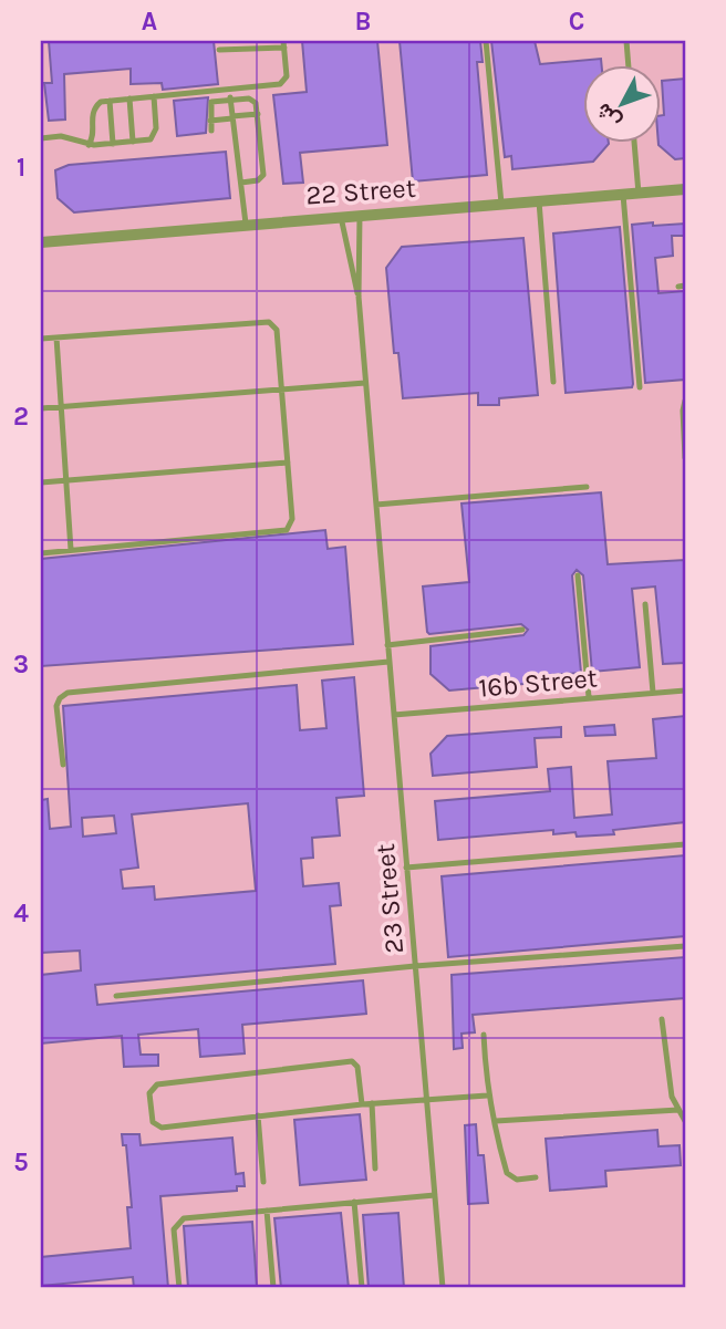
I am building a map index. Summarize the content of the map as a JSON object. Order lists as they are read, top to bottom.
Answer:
{
  "streets": {
    "street": ["22 Street"],
    "lane": ["16b Street", "23 Street"]
  },
  "crossings": [
    ["22 Street", "23 Street"],
    ["16b Street", "23 Street"]
  ],
  "north": "bottom left",
  "grid": {
    "columns": ["A", "B", "C"],
    "rows": [
      "1",
      "2",
      "3",
      "4",
      "5"
    ]
  }
}
